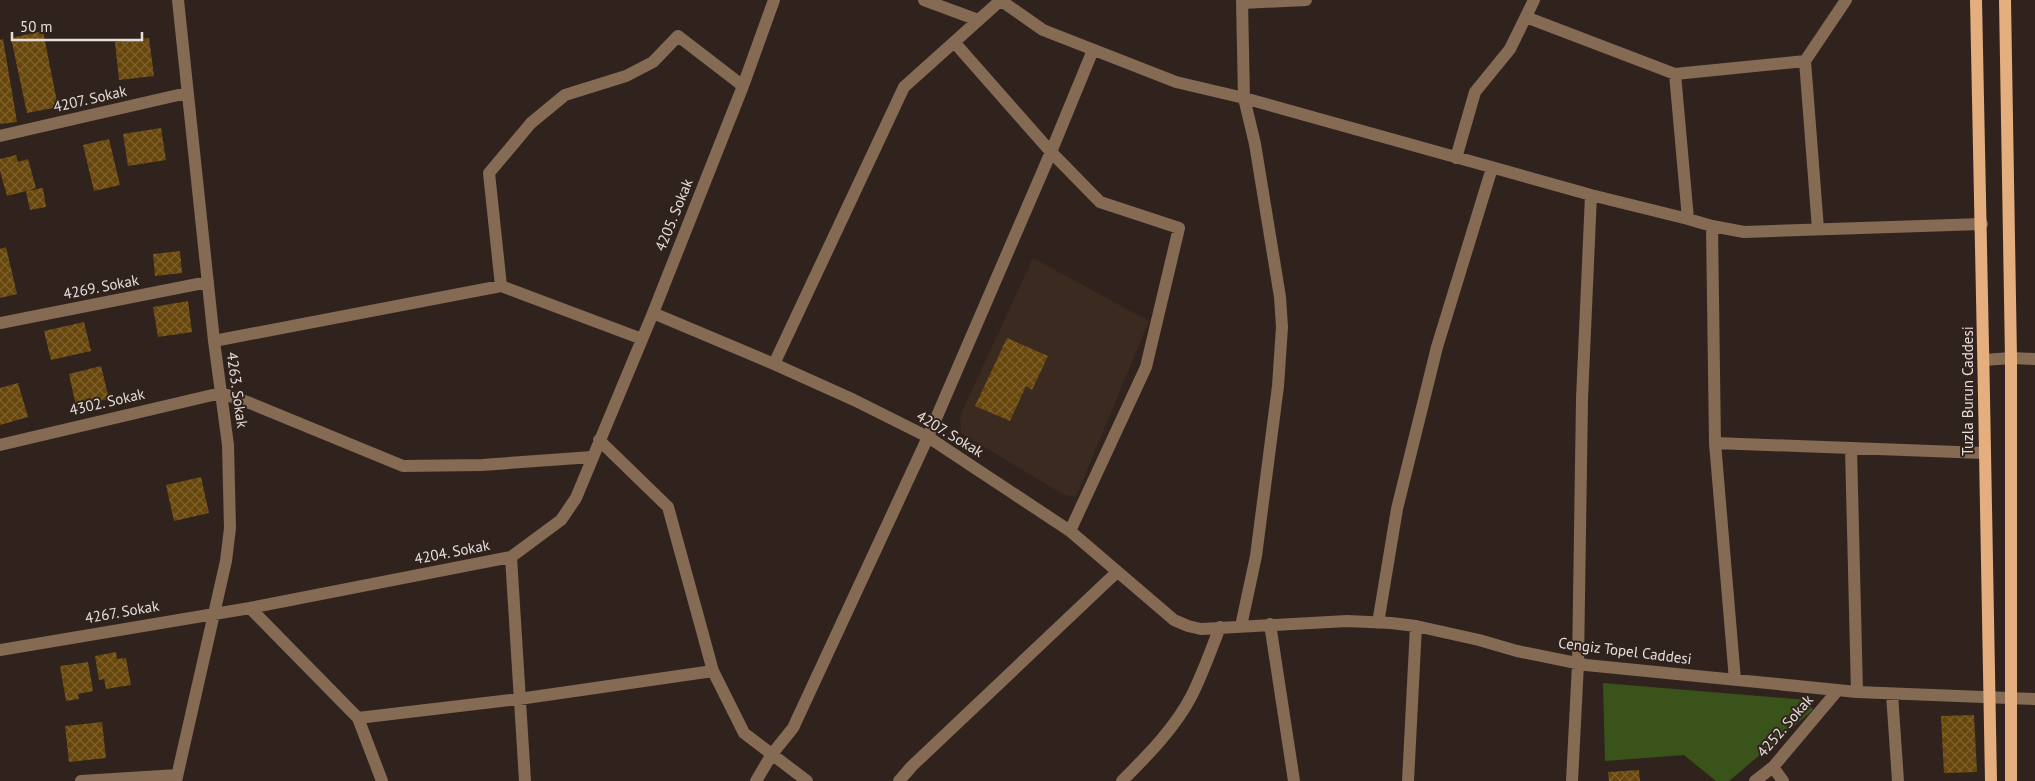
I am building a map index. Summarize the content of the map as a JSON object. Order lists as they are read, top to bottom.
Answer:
{
  "streets": {
    "main road": ["Tuzla Burun Caddesi"],
    "street": [
      "4207. Sokak",
      "4205. Sokak",
      "4269. Sokak",
      "4263. Sokak",
      "4302. Sokak",
      "4204. Sokak",
      "4267. Sokak",
      "Cengiz Topel Caddesi",
      "4252. Sokak"
    ]
  },
  "crossings": [
    ["4207. Sokak", "4205. Sokak"],
    ["4207. Sokak", "4263. Sokak"],
    ["4207. Sokak", "Cengiz Topel Caddesi"],
    ["4205. Sokak", "4204. Sokak"],
    ["4269. Sokak", "4263. Sokak"],
    ["4263. Sokak", "4302. Sokak"],
    ["4263. Sokak", "4267. Sokak"],
    ["Tuzla Burun Caddesi", "Cengiz Topel Caddesi"],
    ["4204. Sokak", "4267. Sokak"],
    ["Cengiz Topel Caddesi", "4252. Sokak"]
  ],
  "scale_bar": "50 m"
}
